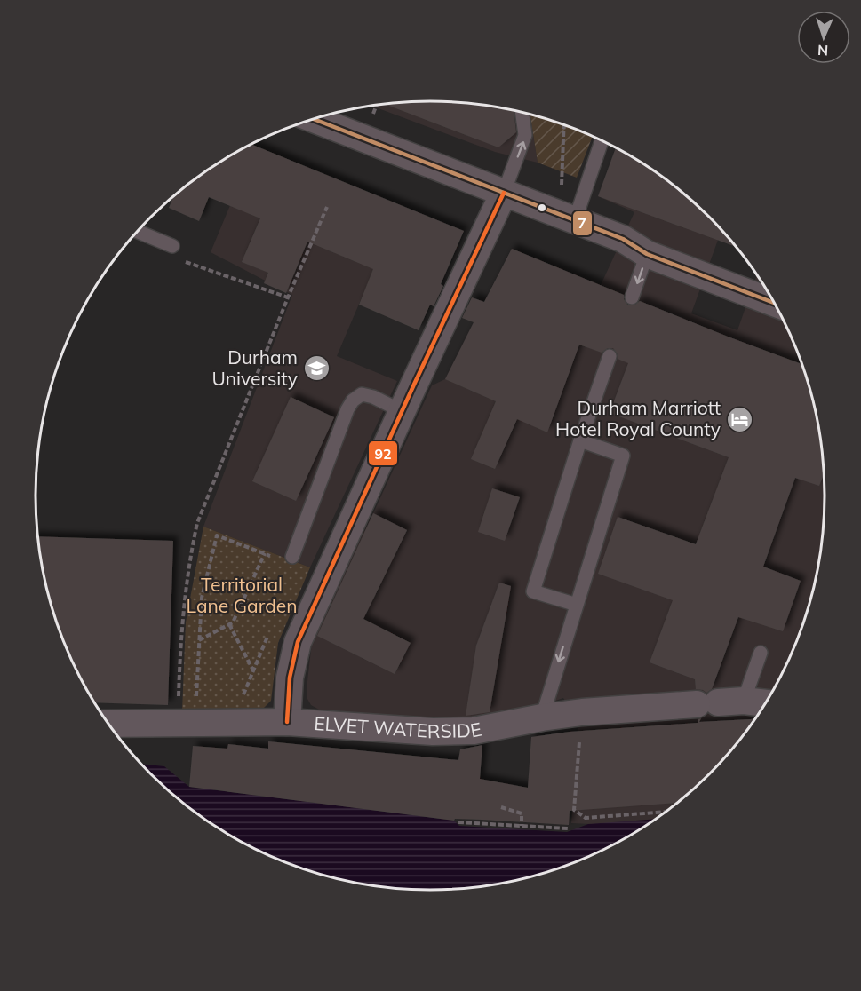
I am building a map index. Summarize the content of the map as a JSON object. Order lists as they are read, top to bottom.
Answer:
{
  "streets": {
    "street": ["ELVET WATERSIDE"]
  },
  "parks": ["Territorial Lane Garden"],
  "places": {
    "school or university": ["Durham University"],
    "hotel": ["Durham Marriott Hotel Royal County"]
  },
  "lines": ["transit line 7", "transit line 92"],
  "north": "bottom"
}
